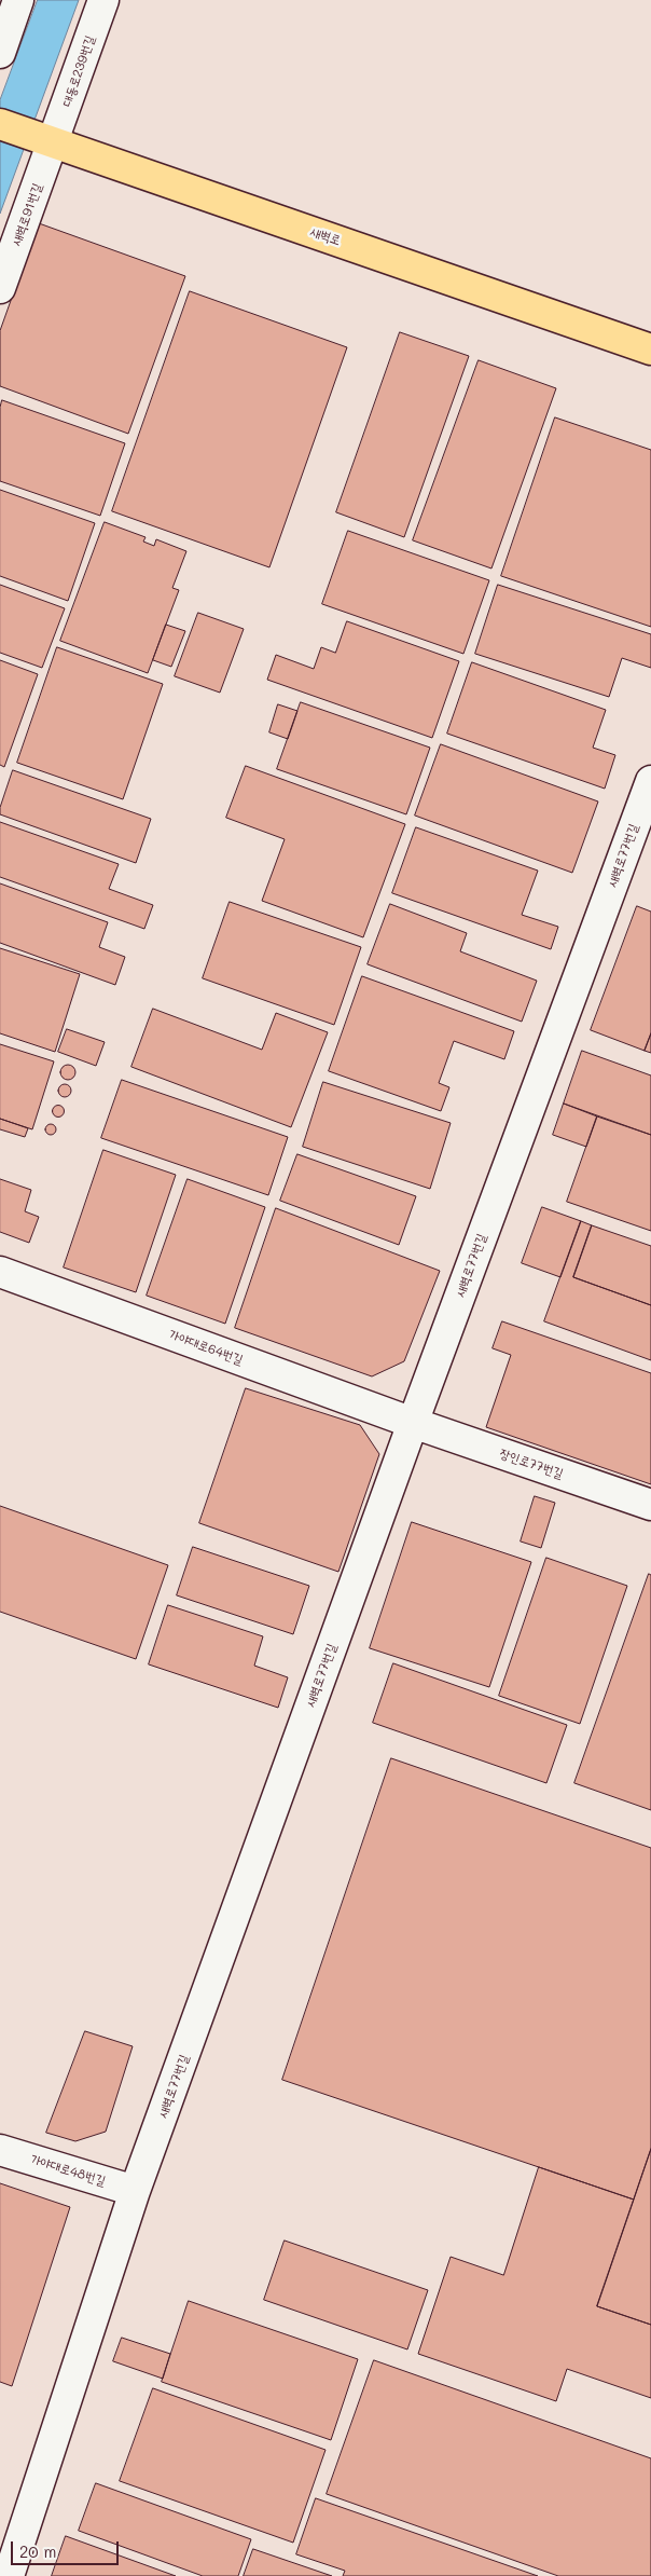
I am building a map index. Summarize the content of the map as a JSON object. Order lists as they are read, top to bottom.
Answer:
{
  "streets": {
    "main road": ["새벽로"],
    "street": [
      "대동로239번길",
      "새벽로91번길",
      "새벽로77번길",
      "가야대로64번길",
      "장인로77번길",
      "가야대로48번길"
    ]
  },
  "crossings": [
    ["대동로239번길", "새벽로91번길"],
    ["대동로239번길", "새벽로"],
    ["새벽로91번길", "새벽로"],
    ["새벽로77번길", "가야대로64번길"],
    ["새벽로77번길", "장인로77번길"],
    ["새벽로77번길", "가야대로48번길"],
    ["가야대로64번길", "장인로77번길"]
  ],
  "scale_bar": "20 m"
}
